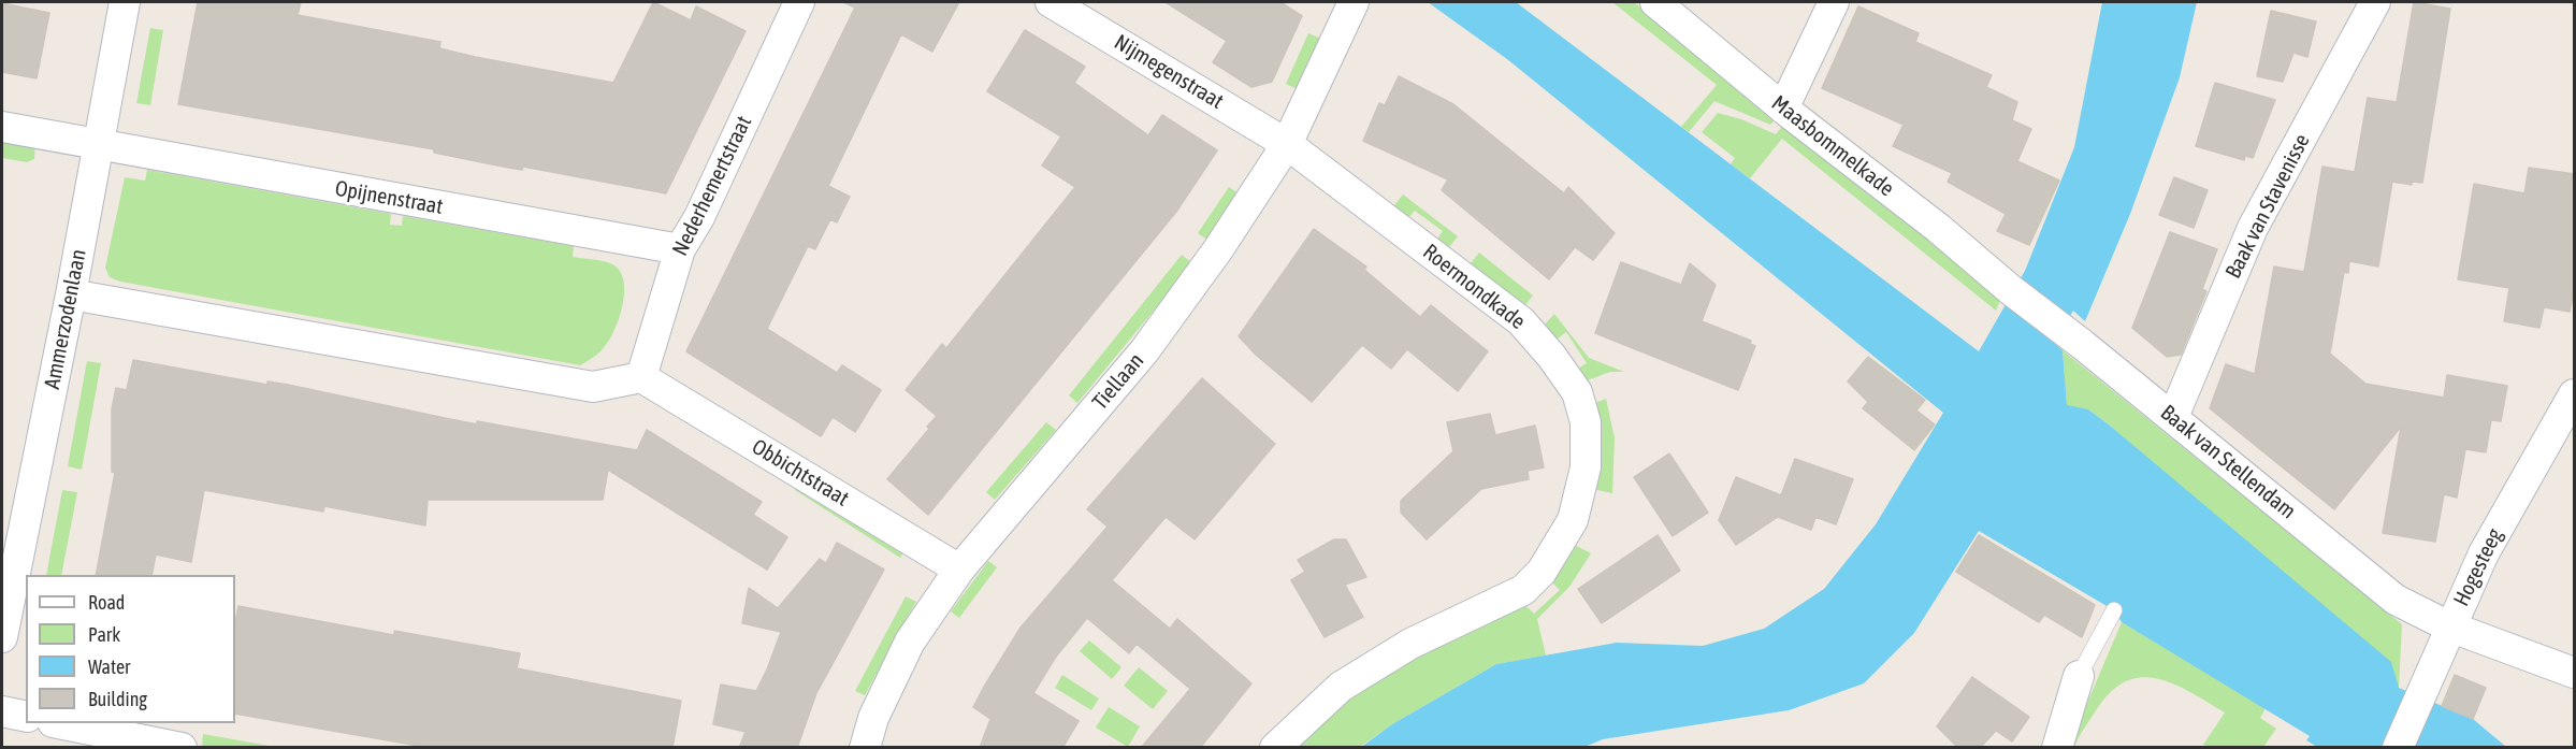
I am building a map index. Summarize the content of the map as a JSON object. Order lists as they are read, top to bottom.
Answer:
{
  "streets": {
    "street": [
      "Nijmegenstraat",
      "Maasbommelkade",
      "Nederhemertstraat",
      "Opijnenstraat",
      "Baak van Stavenisse",
      "Roermondkade",
      "Ammerzodenlaan",
      "Tiellaan",
      "Baak van Stellendam",
      "Obbichtstraat",
      "Hogesteeg"
    ]
  },
  "crossings": [
    ["Nijmegenstraat", "Roermondkade"],
    ["Nijmegenstraat", "Tiellaan"],
    ["Maasbommelkade", "Baak van Stellendam"],
    ["Nederhemertstraat", "Opijnenstraat"],
    ["Nederhemertstraat", "Obbichtstraat"],
    ["Opijnenstraat", "Ammerzodenlaan"],
    ["Baak van Stavenisse", "Baak van Stellendam"],
    ["Roermondkade", "Tiellaan"],
    ["Tiellaan", "Obbichtstraat"],
    ["Baak van Stellendam", "Hogesteeg"]
  ],
  "legend": [
    "Road",
    "Park",
    "Water",
    "Building"
  ]
}
